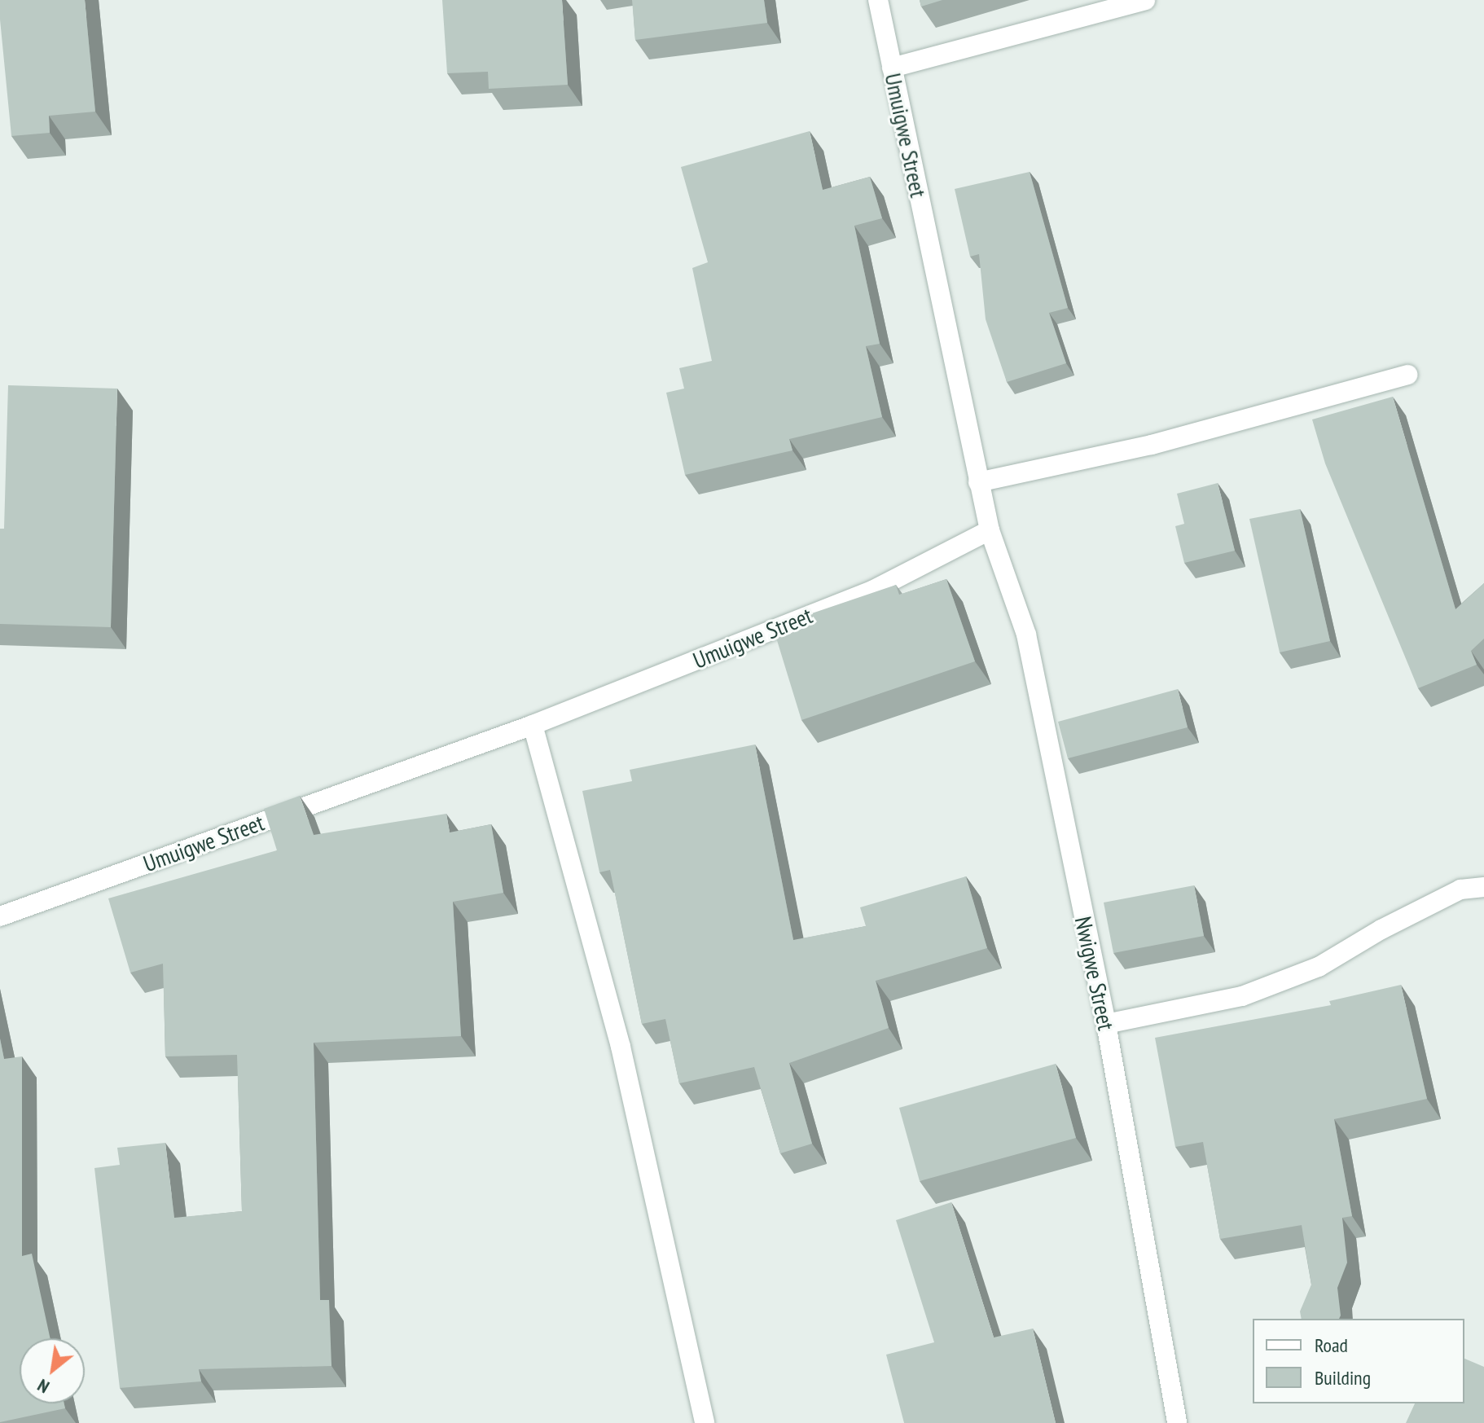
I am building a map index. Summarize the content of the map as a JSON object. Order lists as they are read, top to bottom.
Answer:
{
  "streets": {
    "street": ["Umuigwe Street", "Nwigwe Street"]
  },
  "crossings": [
    ["Umuigwe Street", "Nwigwe Street"]
  ],
  "legend": ["Road", "Building"],
  "north": "bottom left"
}
